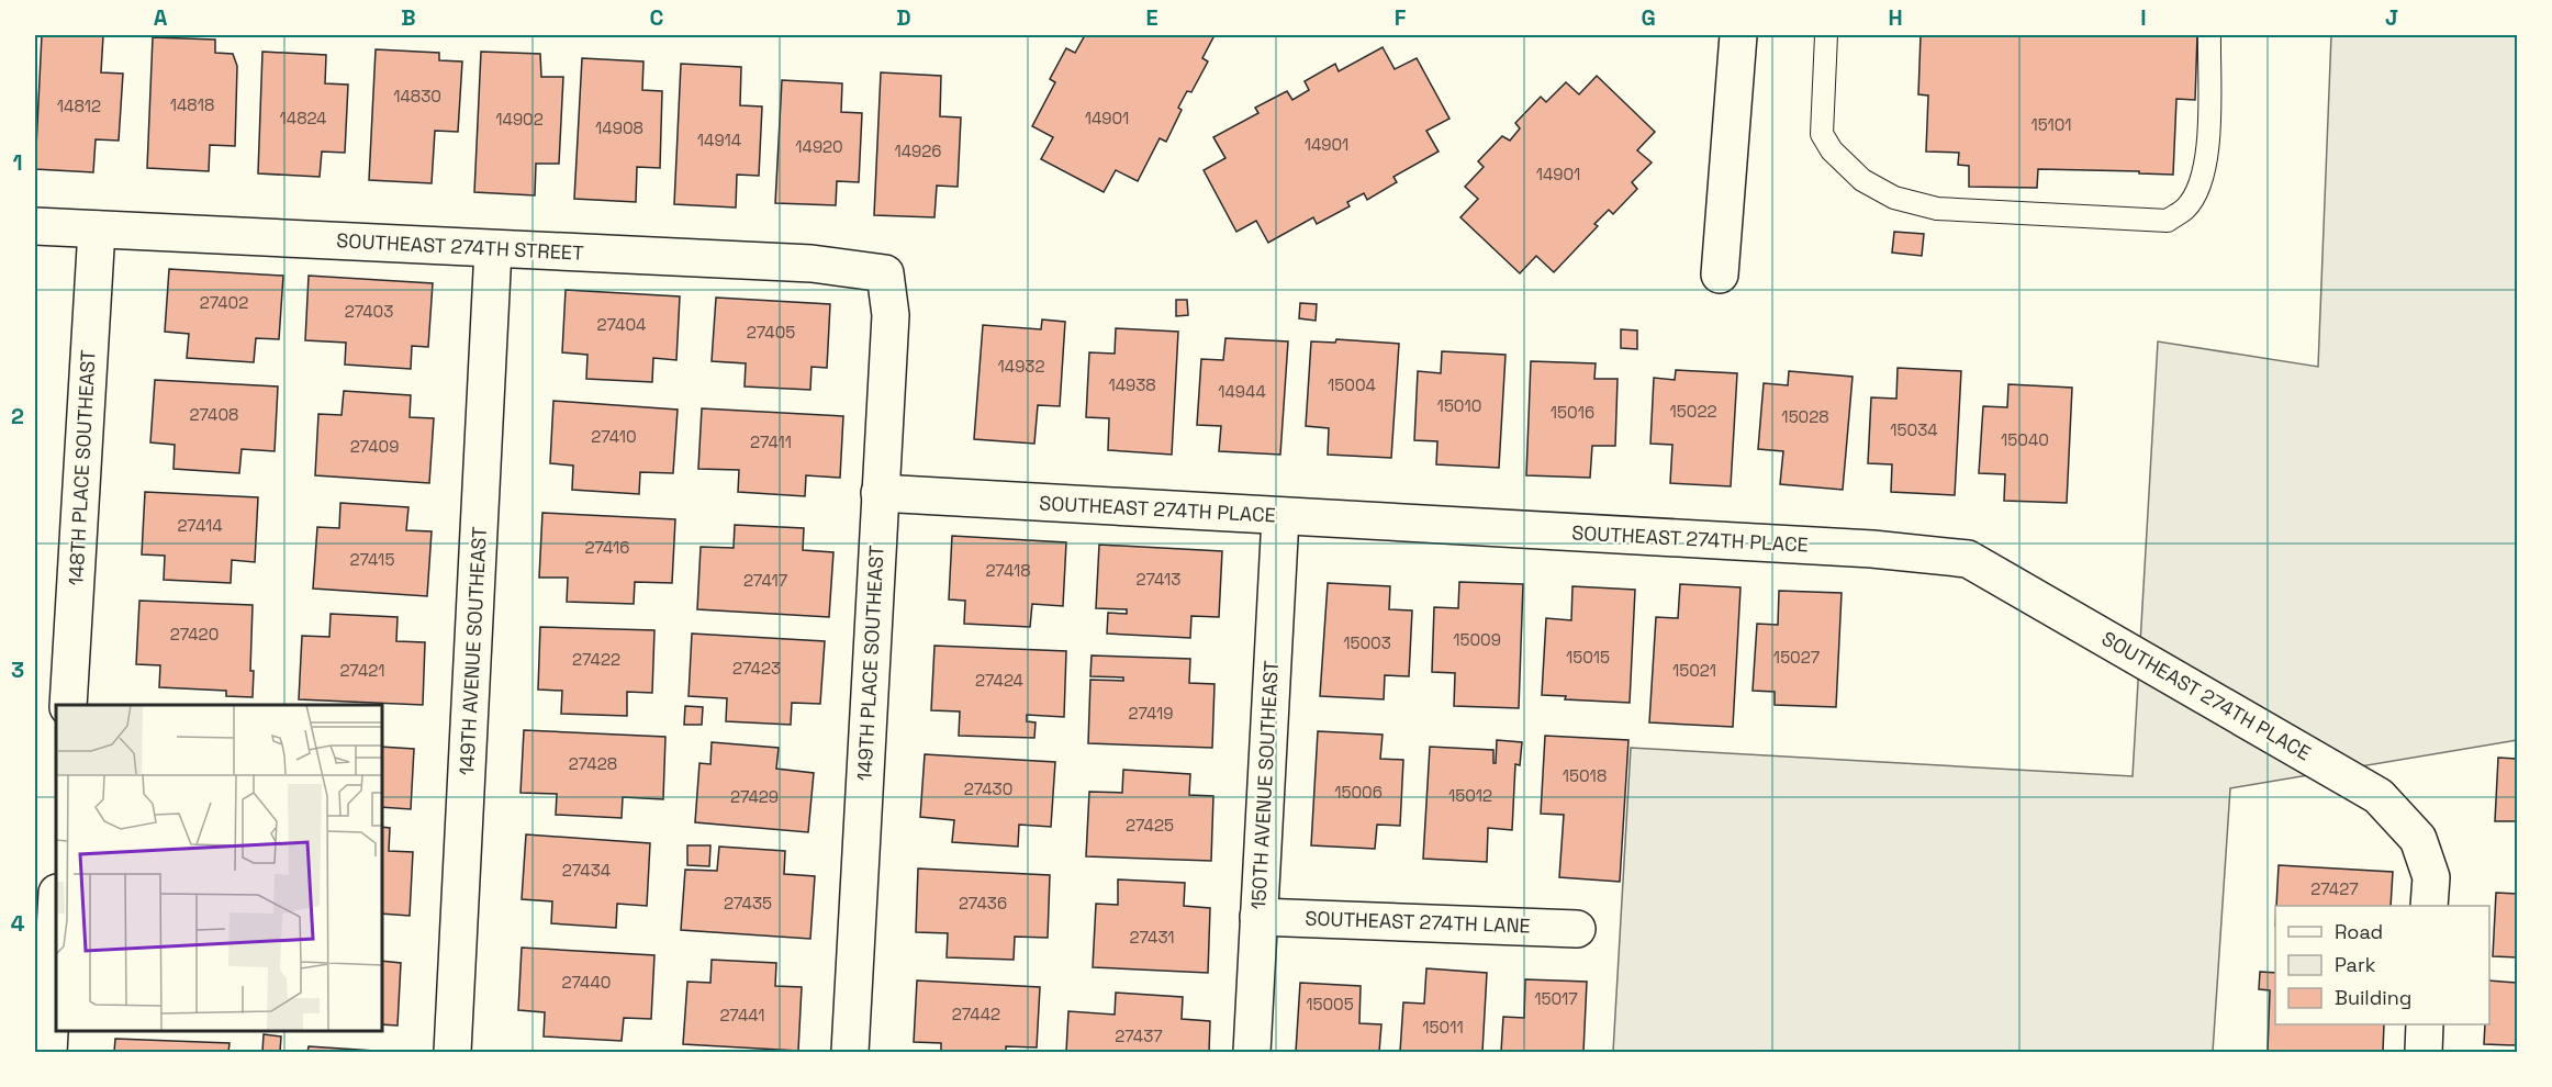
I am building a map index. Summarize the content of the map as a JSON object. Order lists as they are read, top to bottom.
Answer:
{
  "streets": {
    "street": [
      "SOUTHEAST 274TH STREET",
      "148TH PLACE SOUTHEAST",
      "SOUTHEAST 274TH PLACE",
      "149TH AVENUE SOUTHEAST",
      "149TH PLACE SOUTHEAST",
      "150TH AVENUE SOUTHEAST",
      "SOUTHEAST 274TH LANE"
    ]
  },
  "crossings": [
    ["SOUTHEAST 274TH STREET", "148TH PLACE SOUTHEAST"],
    ["SOUTHEAST 274TH STREET", "149TH AVENUE SOUTHEAST"],
    ["SOUTHEAST 274TH STREET", "149TH PLACE SOUTHEAST"],
    ["SOUTHEAST 274TH PLACE", "149TH PLACE SOUTHEAST"],
    ["SOUTHEAST 274TH PLACE", "150TH AVENUE SOUTHEAST"],
    ["150TH AVENUE SOUTHEAST", "SOUTHEAST 274TH LANE"]
  ],
  "house_numbers": [
    "14830",
    "14818",
    "14812",
    "14824",
    "14901",
    "14902",
    "15101",
    "14908",
    "14914",
    "14901",
    "14920",
    "14926",
    "14901",
    "27402",
    "27403",
    "27404",
    "27405",
    "14932",
    "14938",
    "15004",
    "14944",
    "15010",
    "15022",
    "15016",
    "27408",
    "15028",
    "15034",
    "27410",
    "15040",
    "27411",
    "27409",
    "27414",
    "27416",
    "27415",
    "27418",
    "27413",
    "27417",
    "27420",
    "15009",
    "15003",
    "15015",
    "15027",
    "27422",
    "27423",
    "27421",
    "15021",
    "27424",
    "27419",
    "27428",
    "15018",
    "27430",
    "15006",
    "15012",
    "27429",
    "27425",
    "27434",
    "27427",
    "27435",
    "27436",
    "27431",
    "27440",
    "15017",
    "15005",
    "27442",
    "27441",
    "15011",
    "27437"
  ],
  "legend": ["Road", "Park", "Building"],
  "grid": {
    "columns": [
      "A",
      "B",
      "C",
      "D",
      "E",
      "F",
      "G",
      "H",
      "I",
      "J"
    ],
    "rows": [
      "1",
      "2",
      "3",
      "4"
    ]
  }
}
